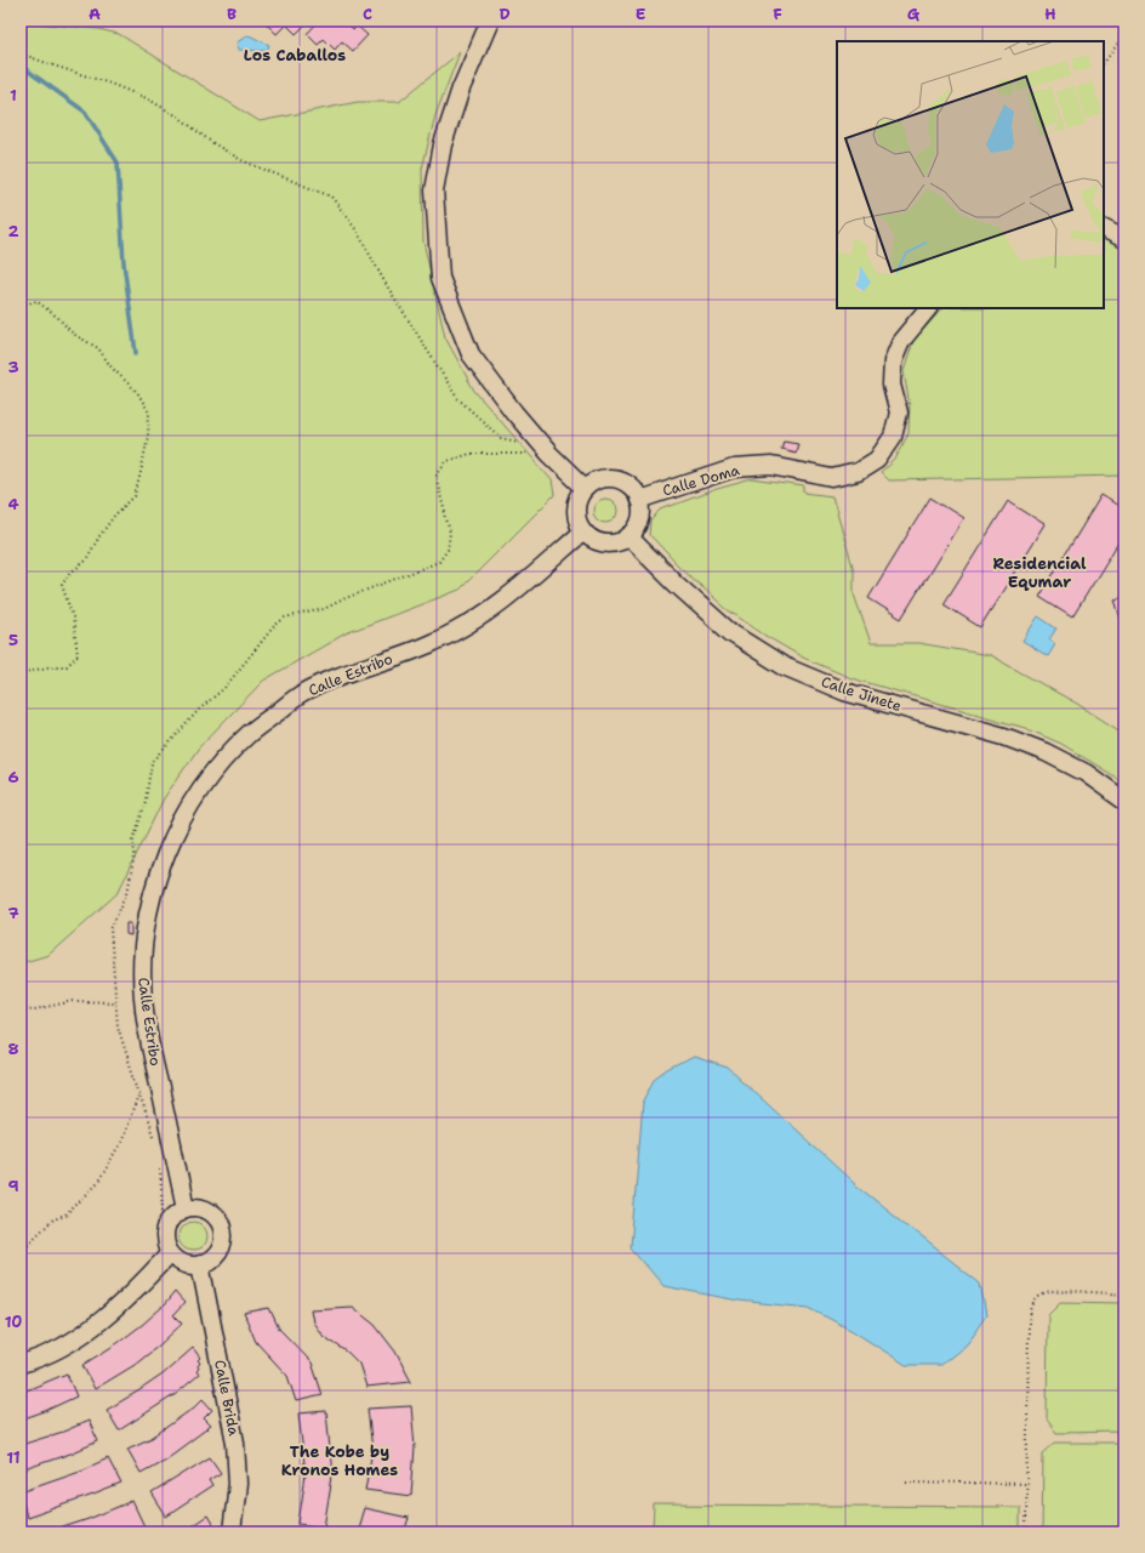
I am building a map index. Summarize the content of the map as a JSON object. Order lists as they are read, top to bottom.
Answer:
{
  "streets": {
    "street": [
      "Calle Doma",
      "Calle Estribo",
      "Calle Jinete",
      "Calle Brida"
    ]
  },
  "crossings": [
    ["Calle Doma", "Calle Estribo"],
    ["Calle Doma", "Calle Jinete"],
    ["Calle Estribo", "Calle Jinete"],
    ["Calle Estribo", "Calle Brida"]
  ],
  "districts": ["Los Caballos", "Residencial Equmar", "The Kobe by Kronos Homes"],
  "grid": {
    "columns": [
      "A",
      "B",
      "C",
      "D",
      "E",
      "F",
      "G",
      "H"
    ],
    "rows": [
      "1",
      "2",
      "3",
      "4",
      "5",
      "6",
      "7",
      "8",
      "9",
      "10",
      "11"
    ]
  }
}
